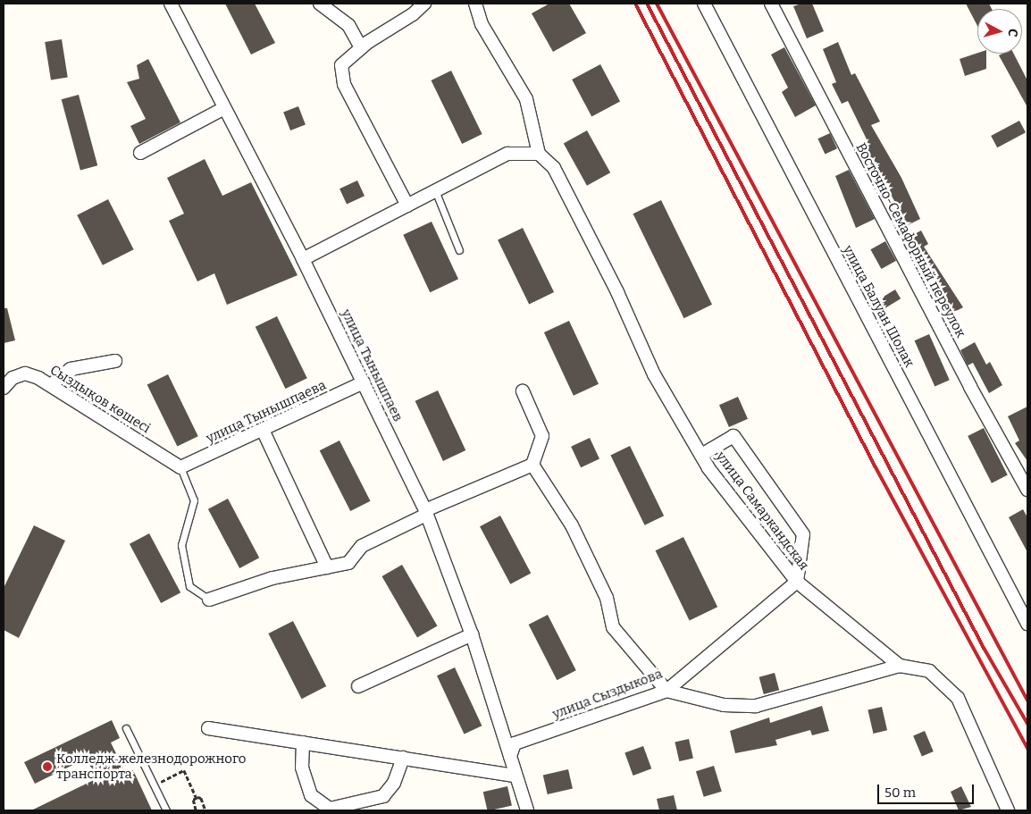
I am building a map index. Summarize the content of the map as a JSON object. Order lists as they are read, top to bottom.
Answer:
{
  "streets": {
    "street": [
      "Восточно-Семафорный переулок",
      "улица Балуан Шолак",
      "улица Тынышпаев",
      "Сыздықов көшесі",
      "улица Тынышпаева",
      "улица Самаркандская",
      "улица Сыздыкова"
    ]
  },
  "crossings": [
    ["улица Тынышпаев", "улица Тынышпаева"],
    ["улица Тынышпаев", "улица Сыздыкова"],
    ["Сыздықов көшесі", "улица Тынышпаева"],
    ["улица Самаркандская", "улица Сыздыкова"]
  ],
  "places": ["Колледж железнодорожного транспорта"],
  "scale_bar": "50 m",
  "north": "right"
}
